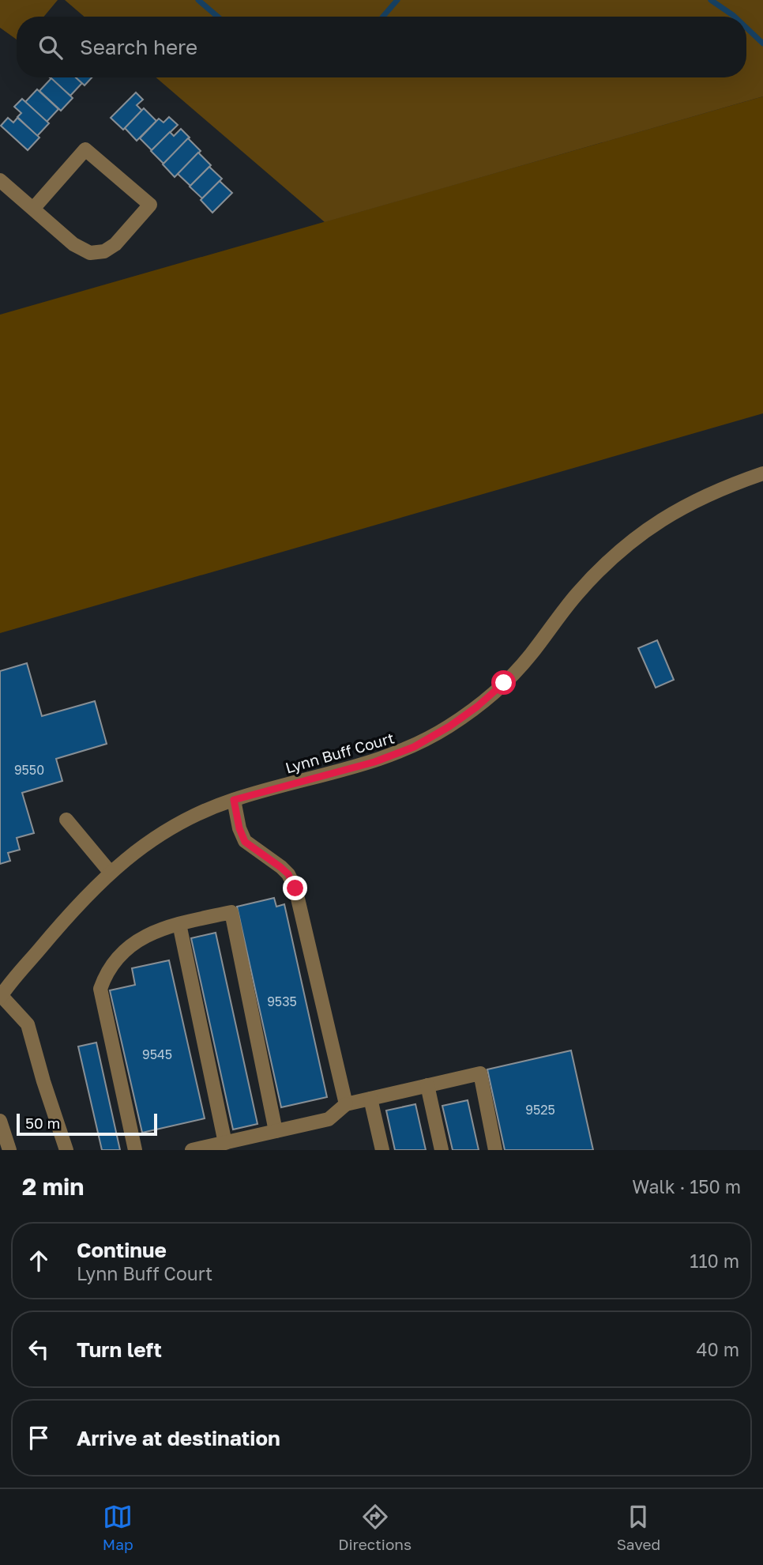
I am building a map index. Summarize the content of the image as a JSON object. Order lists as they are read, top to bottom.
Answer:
{
  "streets": {
    "street": ["Lynn Buff Court"]
  },
  "house_numbers": [
    "9550",
    "9535",
    "9545",
    "9525"
  ],
  "scale_bar": "50 m",
  "page": {
    "search": "Search here",
    "scale": "50 m",
    "heading": ["2 min", "Walk · 150 m"],
    "list": [
      ["Continue", "Lynn Buff Court", "110 m"],
      ["Turn left", "40 m"],
      "Arrive at destination"
    ],
    "nav": ["Map", "Directions", "Saved"]
  }
}
